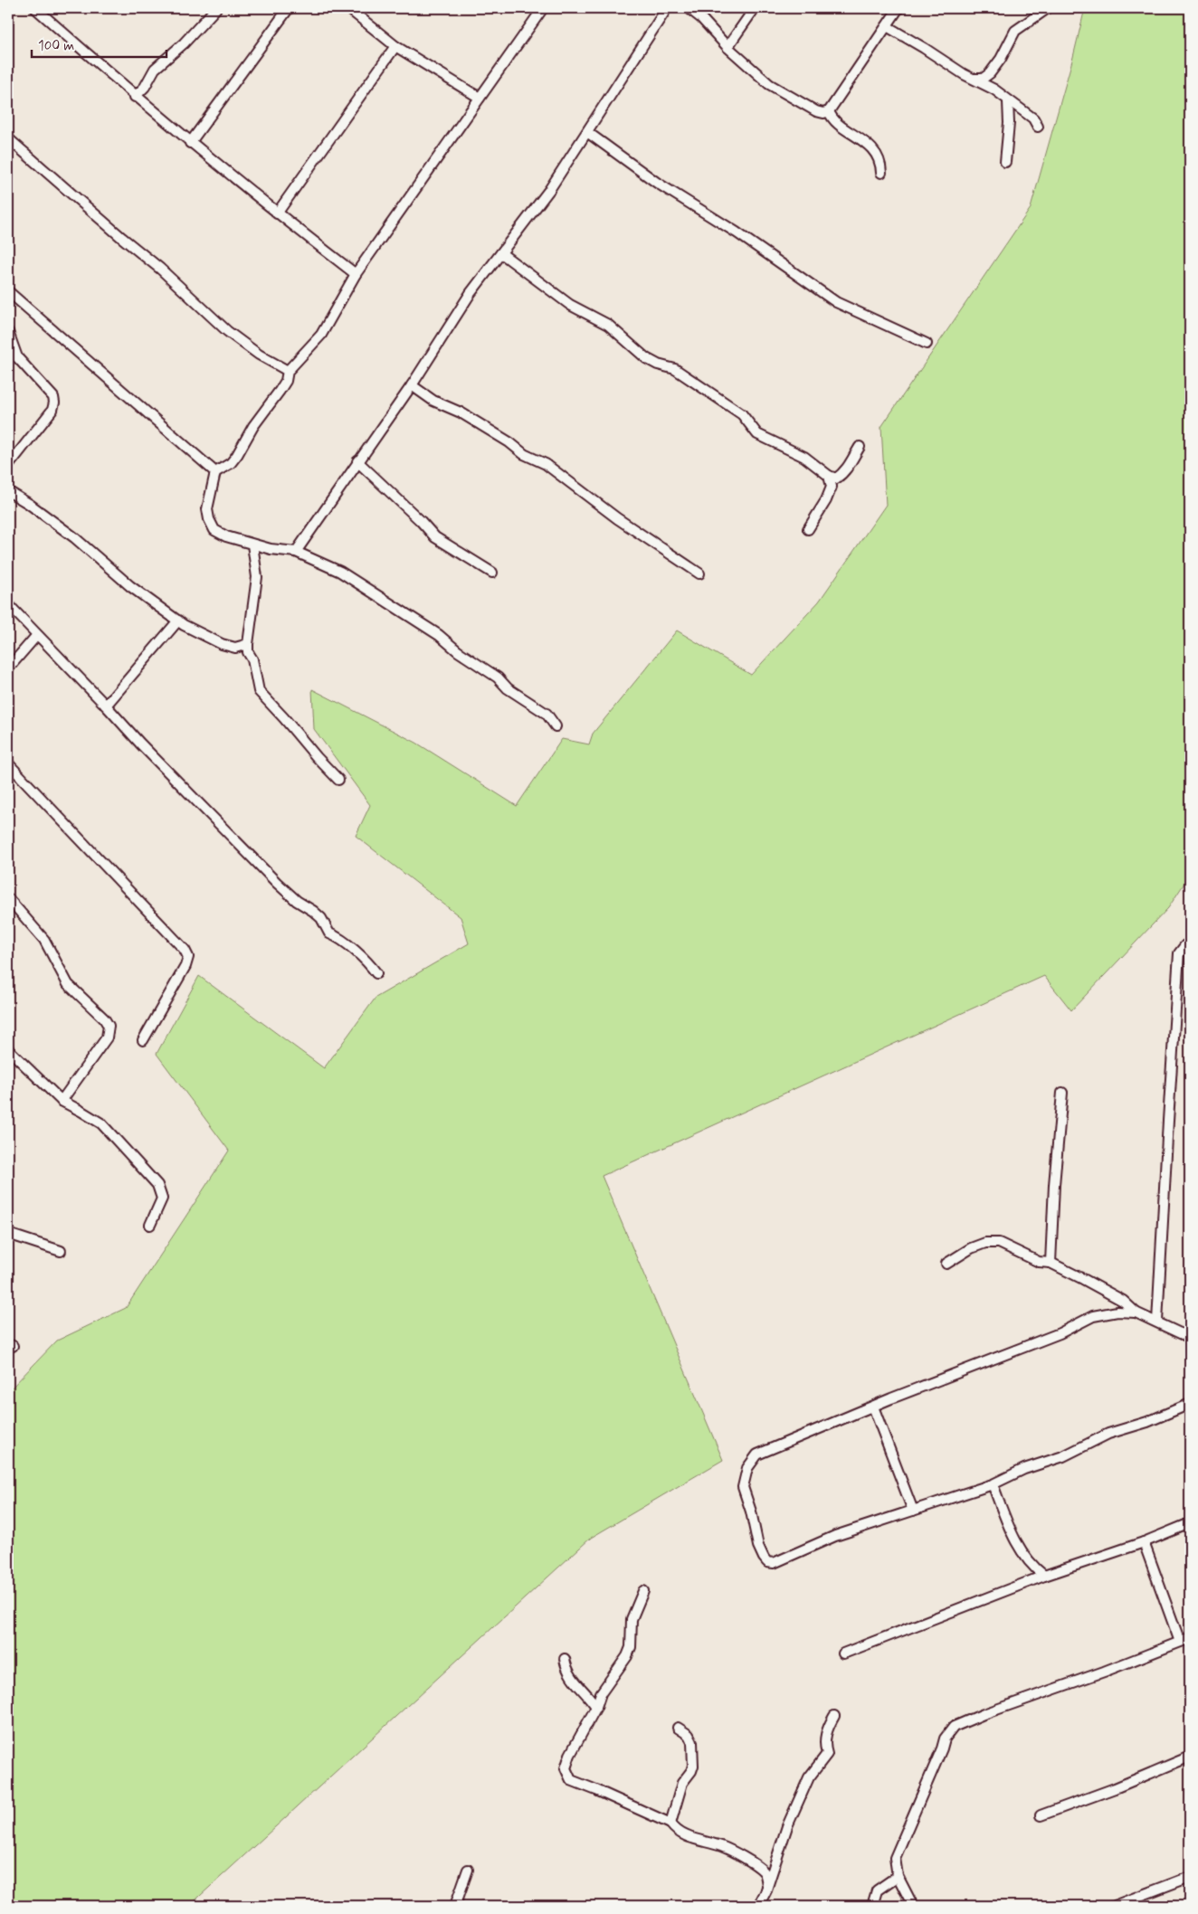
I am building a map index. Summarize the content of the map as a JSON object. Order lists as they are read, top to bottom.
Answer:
{
  "scale_bar": "100 m"
}
